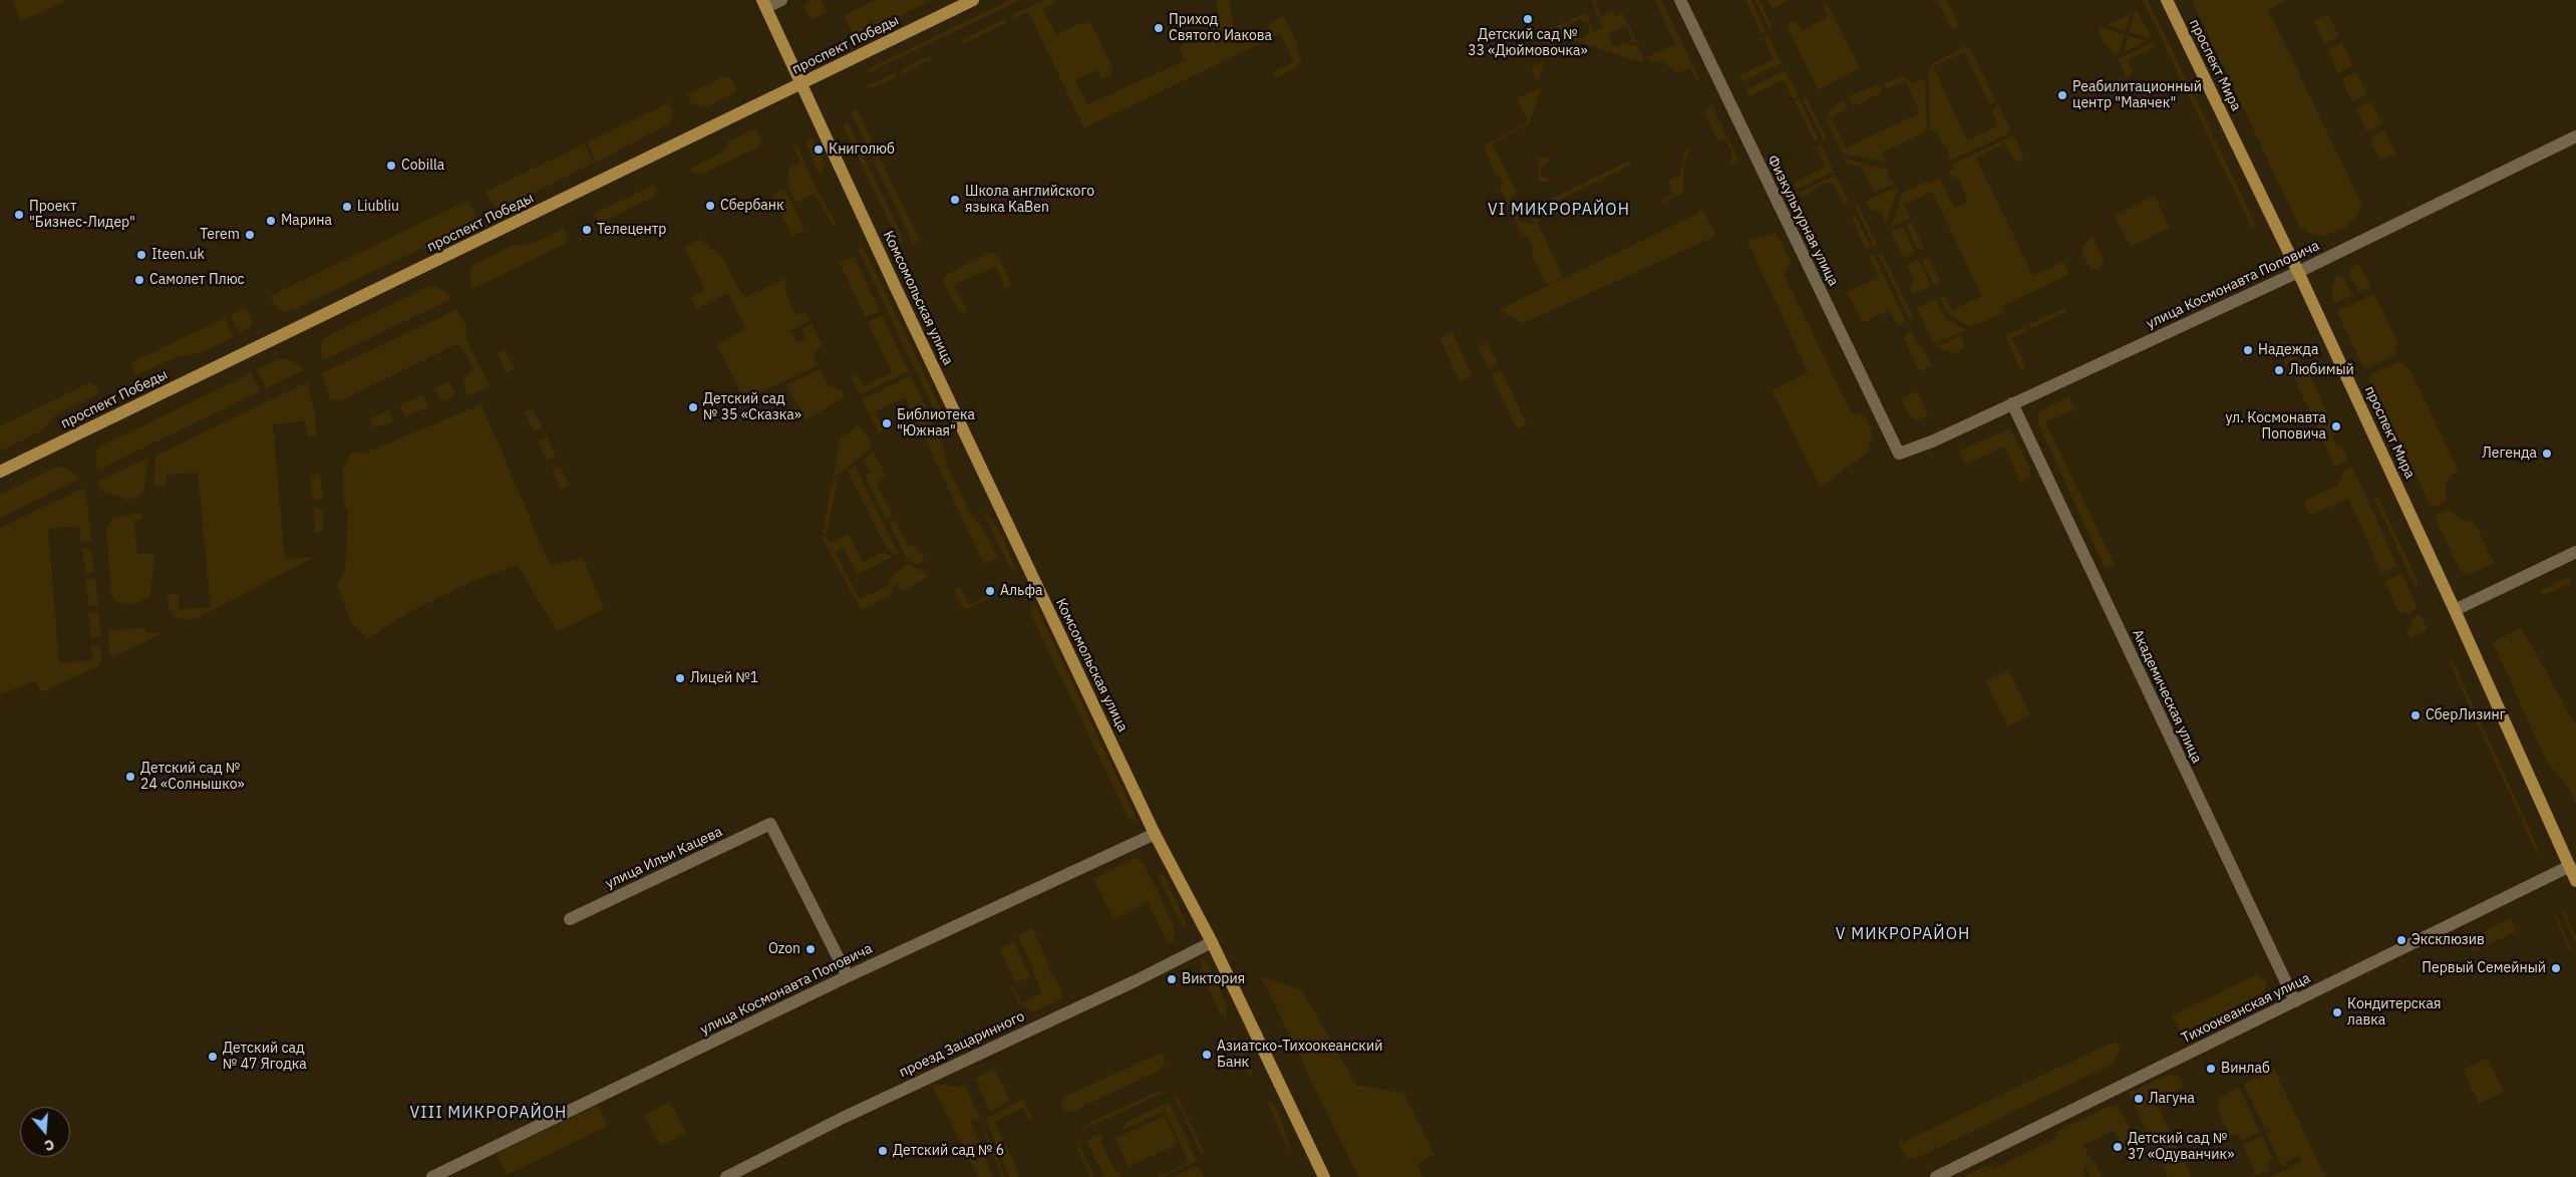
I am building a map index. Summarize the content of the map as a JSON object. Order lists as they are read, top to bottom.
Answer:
{
  "streets": {
    "main road": ["проспект Победы", "проспект Мира", "Комсомольская улица"],
    "street": [
      "Физкультурная улица",
      "улица Космонавта Поповича",
      "Академическая улица",
      "улица Ильи Кацева",
      "Тихоокеанская улица",
      "проезд Зацаринного"
    ]
  },
  "crossings": [
    ["проспект Победы", "Комсомольская улица"],
    ["проспект Мира", "улица Космонавта Поповича"],
    ["проспект Мира", "Тихоокеанская улица"],
    ["Физкультурная улица", "улица Космонавта Поповича"],
    ["улица Космонавта Поповича", "Комсомольская улица"],
    ["улица Космонавта Поповича", "Академическая улица"],
    ["улица Космонавта Поповича", "улица Ильи Кацева"],
    ["Комсомольская улица", "проезд Зацаринного"],
    ["Академическая улица", "Тихоокеанская улица"]
  ],
  "districts": ["VI МИКРОРАЙОН", "V МИКРОРАЙОН", "VIII МИКРОРАЙОН"],
  "places": [
    "Детский сад № 33 «Дюймовочка»",
    "Приход Святого Иакова",
    "Реабилитационный центр \"Маячек\"",
    "Книголюб",
    "Cobilla",
    "Школа английского языка KaBen",
    "Сбербанк",
    "Liubliu",
    "Проект \"Бизнес-Лидер\"",
    "Марина",
    "Телецентр",
    "Terem",
    "Iteen.uk",
    "Самолет Плюс",
    "Надежда",
    "Любимый",
    "Детский сад № 35 «Сказка»",
    "Библиотека \"Южная\"",
    "ул. Космонавта Поповича",
    "Легенда",
    "Альфа",
    "Лицей №1",
    "СберЛизинг",
    "Детский сад № 24 «Солнышко»",
    "Эксклюзив",
    "Ozon",
    "Первый Семейный",
    "Виктория",
    "Кондитерская лавка",
    "Азиатско-Тихоокеанский Банк",
    "Детский сад № 47 Ягодка",
    "Винлаб",
    "Лагуна",
    "Детский сад № 37 «Одуванчик»",
    "Детский сад № 6"
  ],
  "north": "bottom"
}
